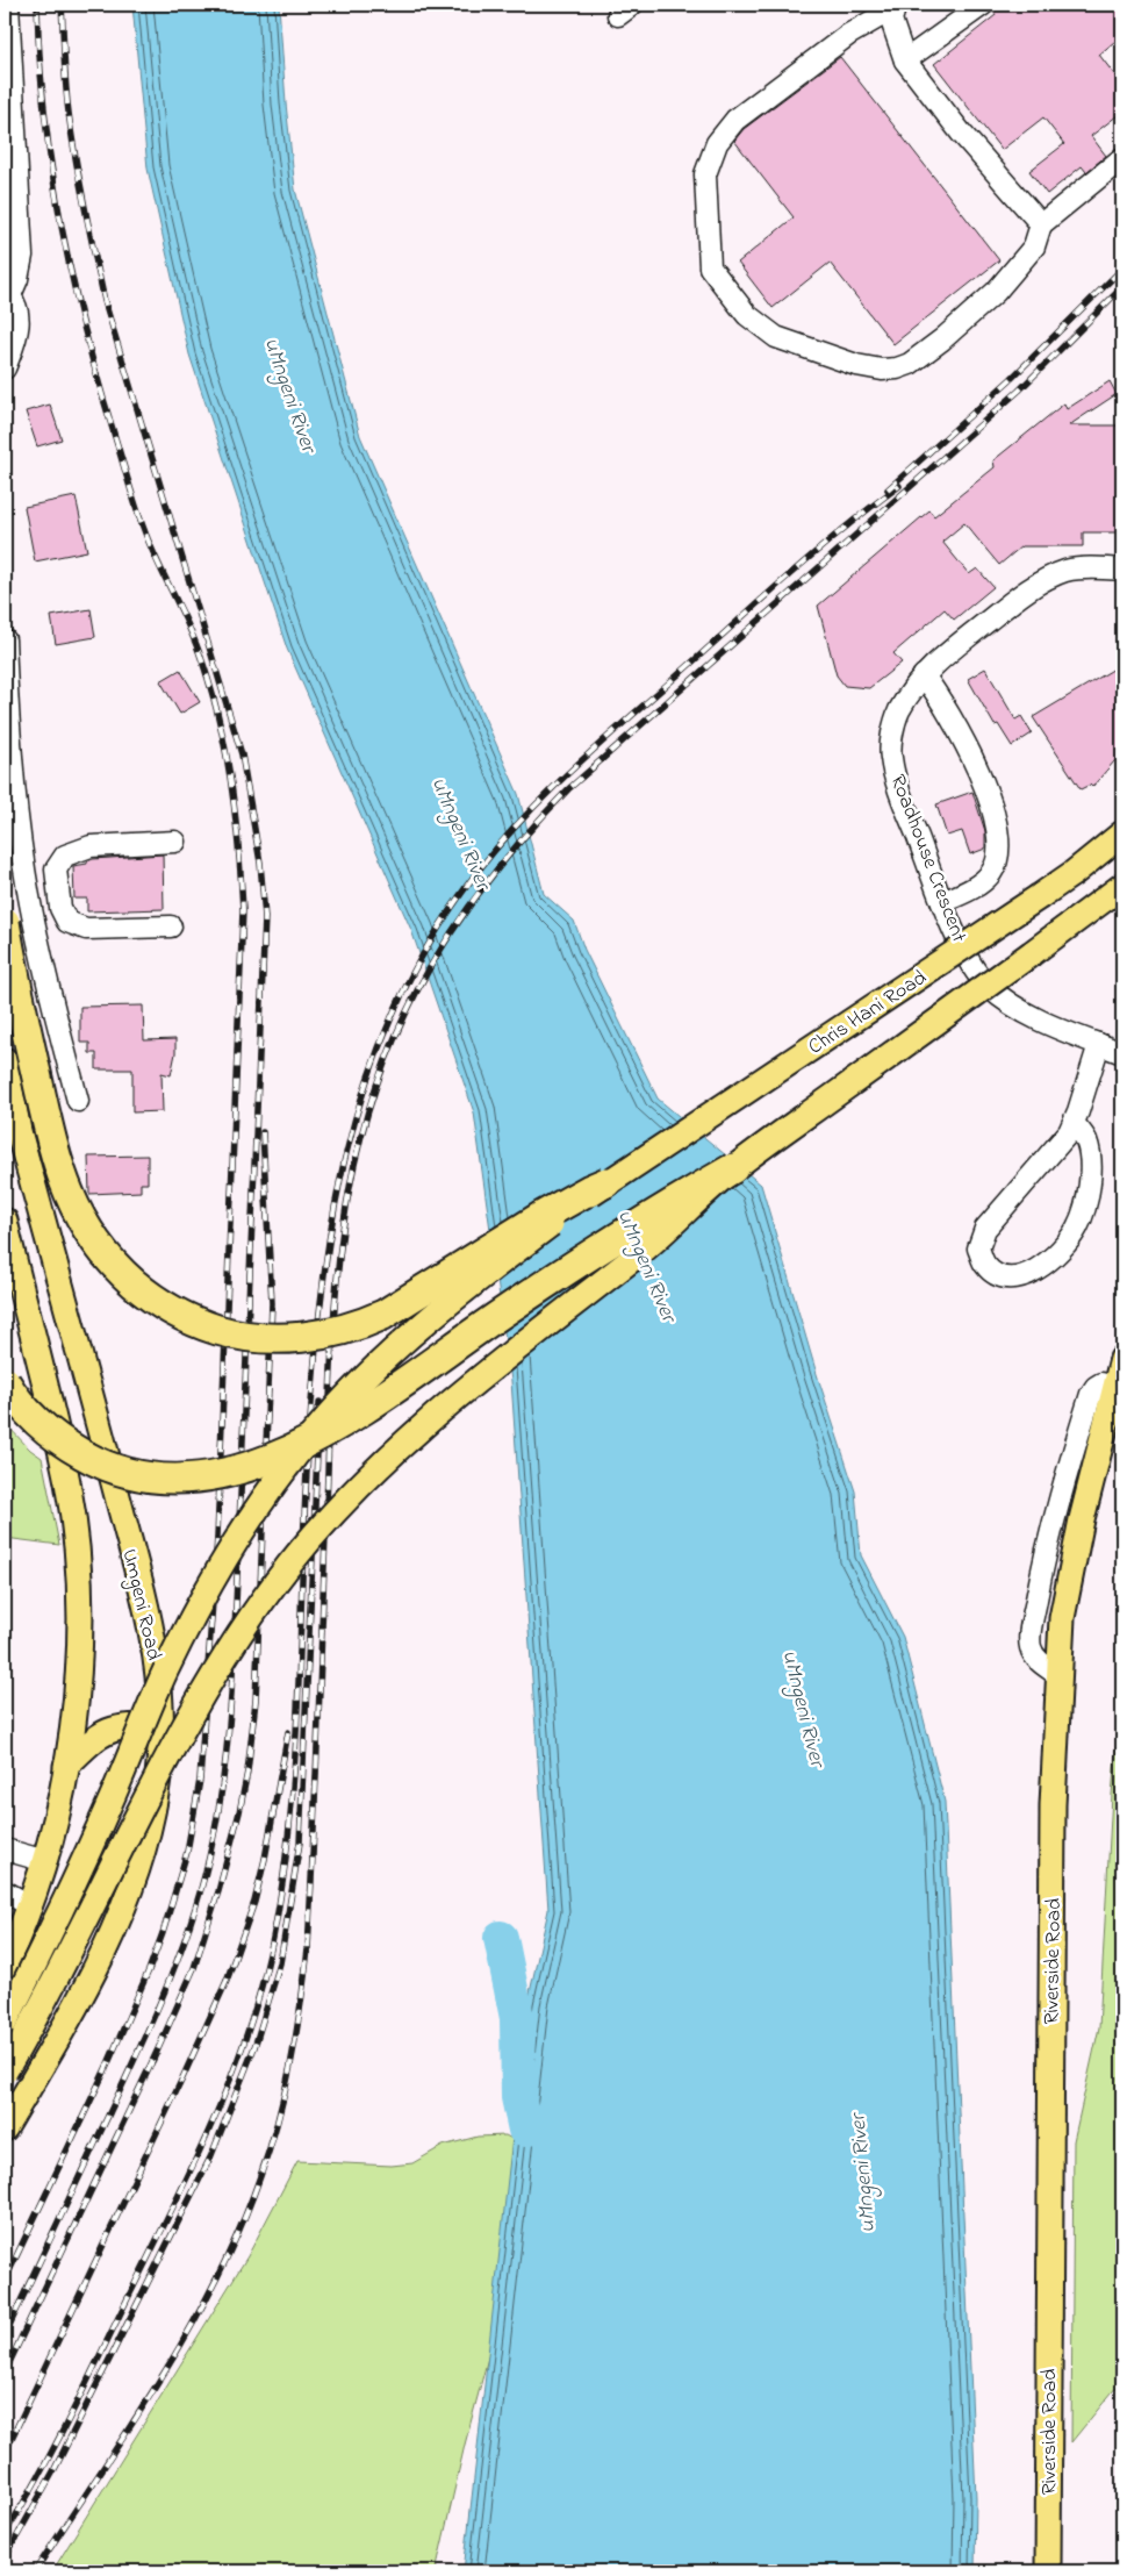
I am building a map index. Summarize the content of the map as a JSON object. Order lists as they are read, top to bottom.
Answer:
{
  "streets": {
    "main road": ["Chris Hani Road", "Umgeni Road", "Riverside Road"],
    "lane": ["Roadhouse Crescent"]
  },
  "water": ["uMngeni River"]
}
